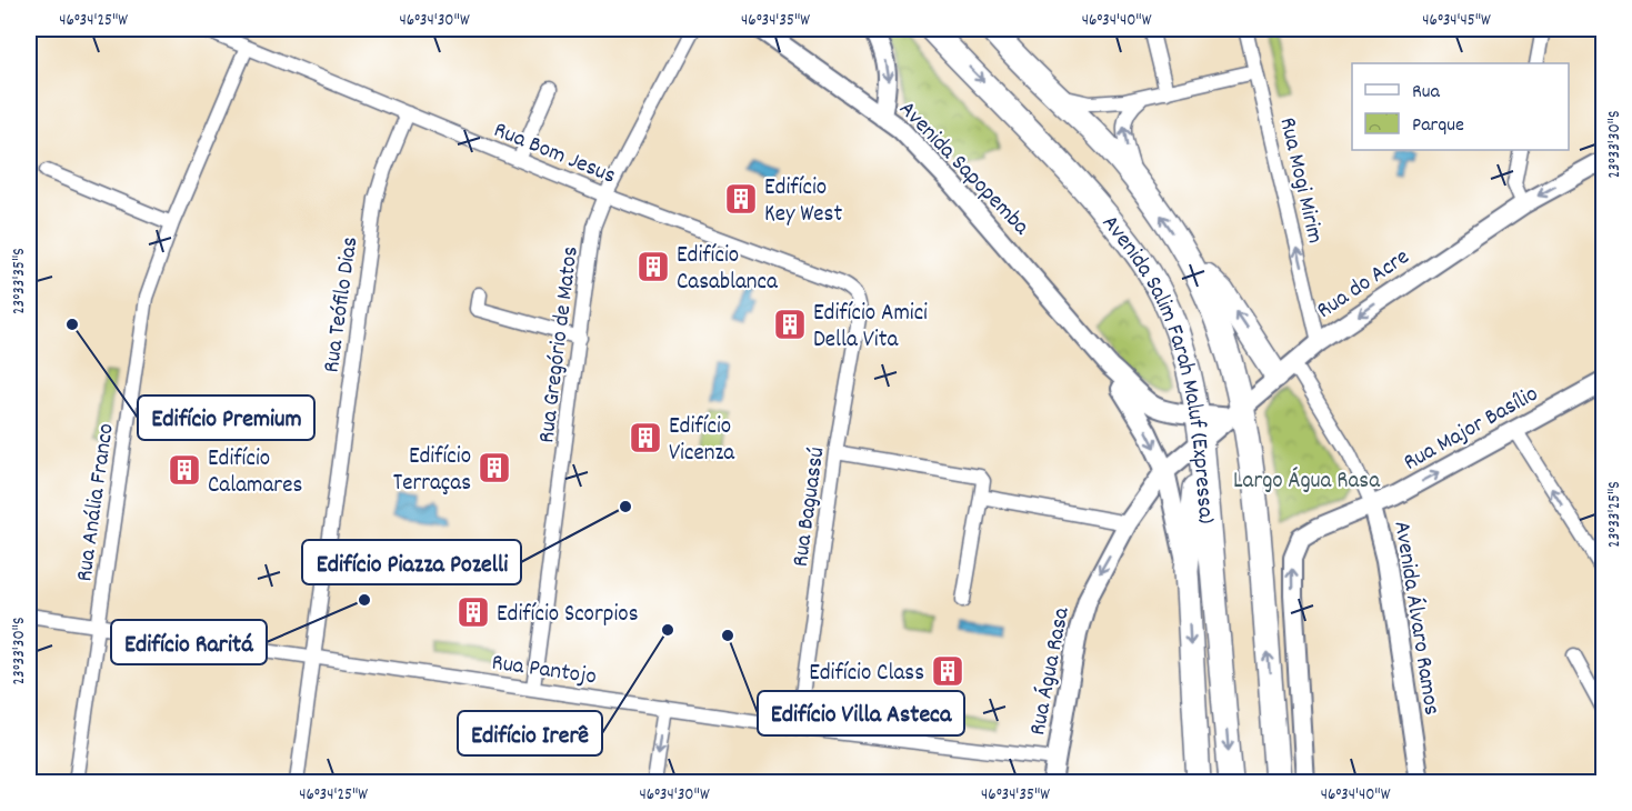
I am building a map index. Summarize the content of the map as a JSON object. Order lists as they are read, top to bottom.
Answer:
{
  "streets": {
    "highway": ["Avenida Salim Farah Maluf (Expressa)"],
    "main road": [
      "Avenida Sapopemba",
      "Rua do Acre",
      "Rua Major Basílio",
      "Avenida Álvaro Ramos",
      "Rua Água Rasa"
    ],
    "street": [
      "Rua Bom Jesus",
      "Rua Mogi Mirim",
      "Rua Teófilo Dias",
      "Rua Gregório de Matos",
      "Rua Anália Franco",
      "Rua Baguassú",
      "Rua Pantojo"
    ]
  },
  "crossings": [
    ["Rua Bom Jesus", "Rua Teófilo Dias"],
    ["Rua Bom Jesus", "Rua Gregório de Matos"],
    ["Rua Bom Jesus", "Rua Anália Franco"],
    ["Rua Bom Jesus", "Rua Baguassú"],
    ["Avenida Sapopemba", "Rua do Acre"],
    ["Avenida Sapopemba", "Avenida Salim Farah Maluf (Expressa)"],
    ["Avenida Sapopemba", "Rua Água Rasa"],
    ["Rua Mogi Mirim", "Rua do Acre"],
    ["Rua do Acre", "Avenida Salim Farah Maluf (Expressa)"],
    ["Rua do Acre", "Avenida Álvaro Ramos"],
    ["Rua do Acre", "Rua Água Rasa"],
    ["Rua Teófilo Dias", "Rua Pantojo"],
    ["Rua Gregório de Matos", "Rua Pantojo"],
    ["Rua Major Basílio", "Avenida Álvaro Ramos"],
    ["Rua Anália Franco", "Rua Pantojo"],
    ["Rua Baguassú", "Rua Pantojo"],
    ["Rua Pantojo", "Rua Água Rasa"]
  ],
  "one_way": [
    "Rua Mogi Mirim",
    "Rua do Acre",
    "Rua Major Basílio",
    "Rua Água Rasa"
  ],
  "parks": ["Largo Água Rasa"],
  "places": {
    "building": [
      "Edifício Key West",
      "Edifício Casablanca",
      "Edifício Amici Della Vita",
      "Edifício Vicenza",
      "Edifício Terraças",
      "Edifício Calamares",
      "Edifício Scorpios",
      "Edifício Class"
    ],
    "other": [
      "Edifício Premium",
      "Edifício Piazza Pozelli",
      "Edifício Raritá",
      "Edifício Irerê",
      "Edifício Villa Asteca"
    ]
  },
  "legend": ["Rua", "Parque"],
  "coordinates": [
    "46°34'25\"W",
    "46°34'30\"W",
    "46°34'35\"W",
    "46°34'40\"W",
    "46°34'45\"W",
    "23°33'30\"S",
    "23°33'35\"S",
    "23°33'25\"S"
  ]
}
